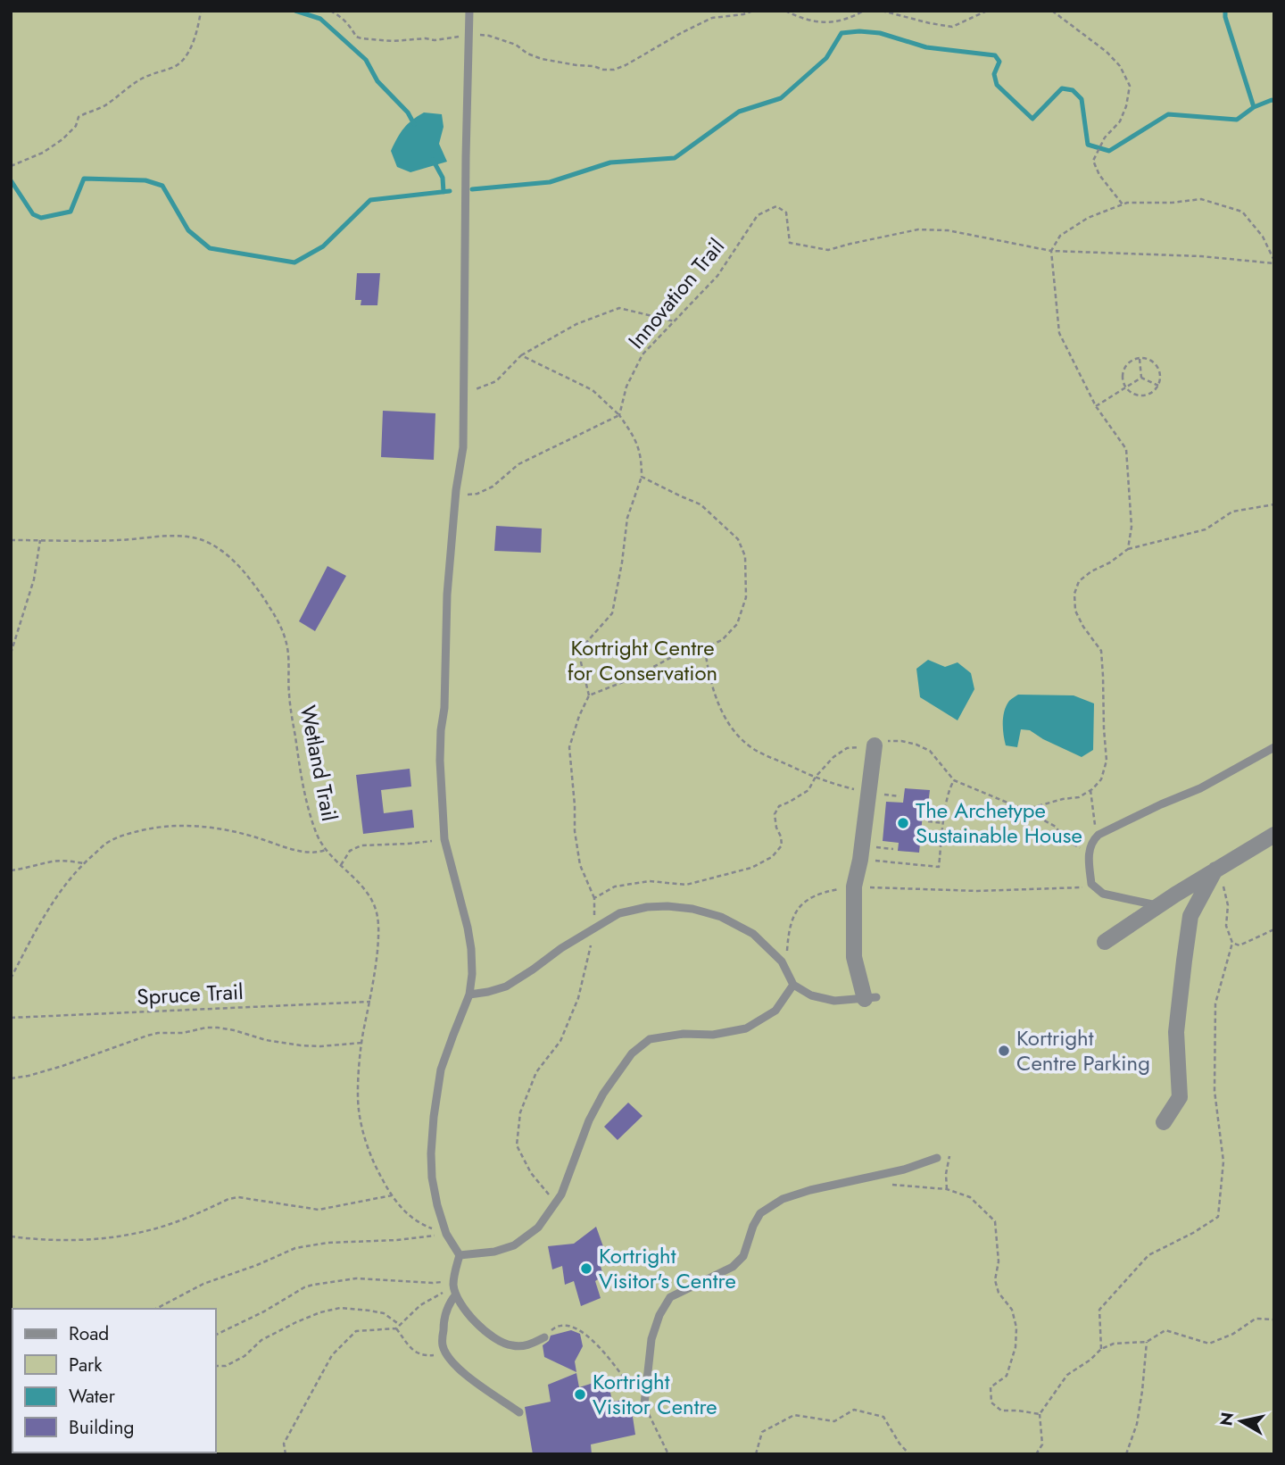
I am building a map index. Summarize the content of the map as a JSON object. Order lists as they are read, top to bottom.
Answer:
{
  "streets": {
    "path": ["Innovation Trail", "Wetland Trail", "Spruce Trail"]
  },
  "crossings": [
    ["Wetland Trail", "Spruce Trail"]
  ],
  "parks": ["Kortright Centre for Conservation"],
  "places": [
    "The Archetype Sustainable House",
    "Kortright Centre Parking",
    "Kortright Visitor's Centre",
    "Kortright Visitor Centre"
  ],
  "legend": [
    "Road",
    "Park",
    "Water",
    "Building"
  ],
  "north": "left"
}
